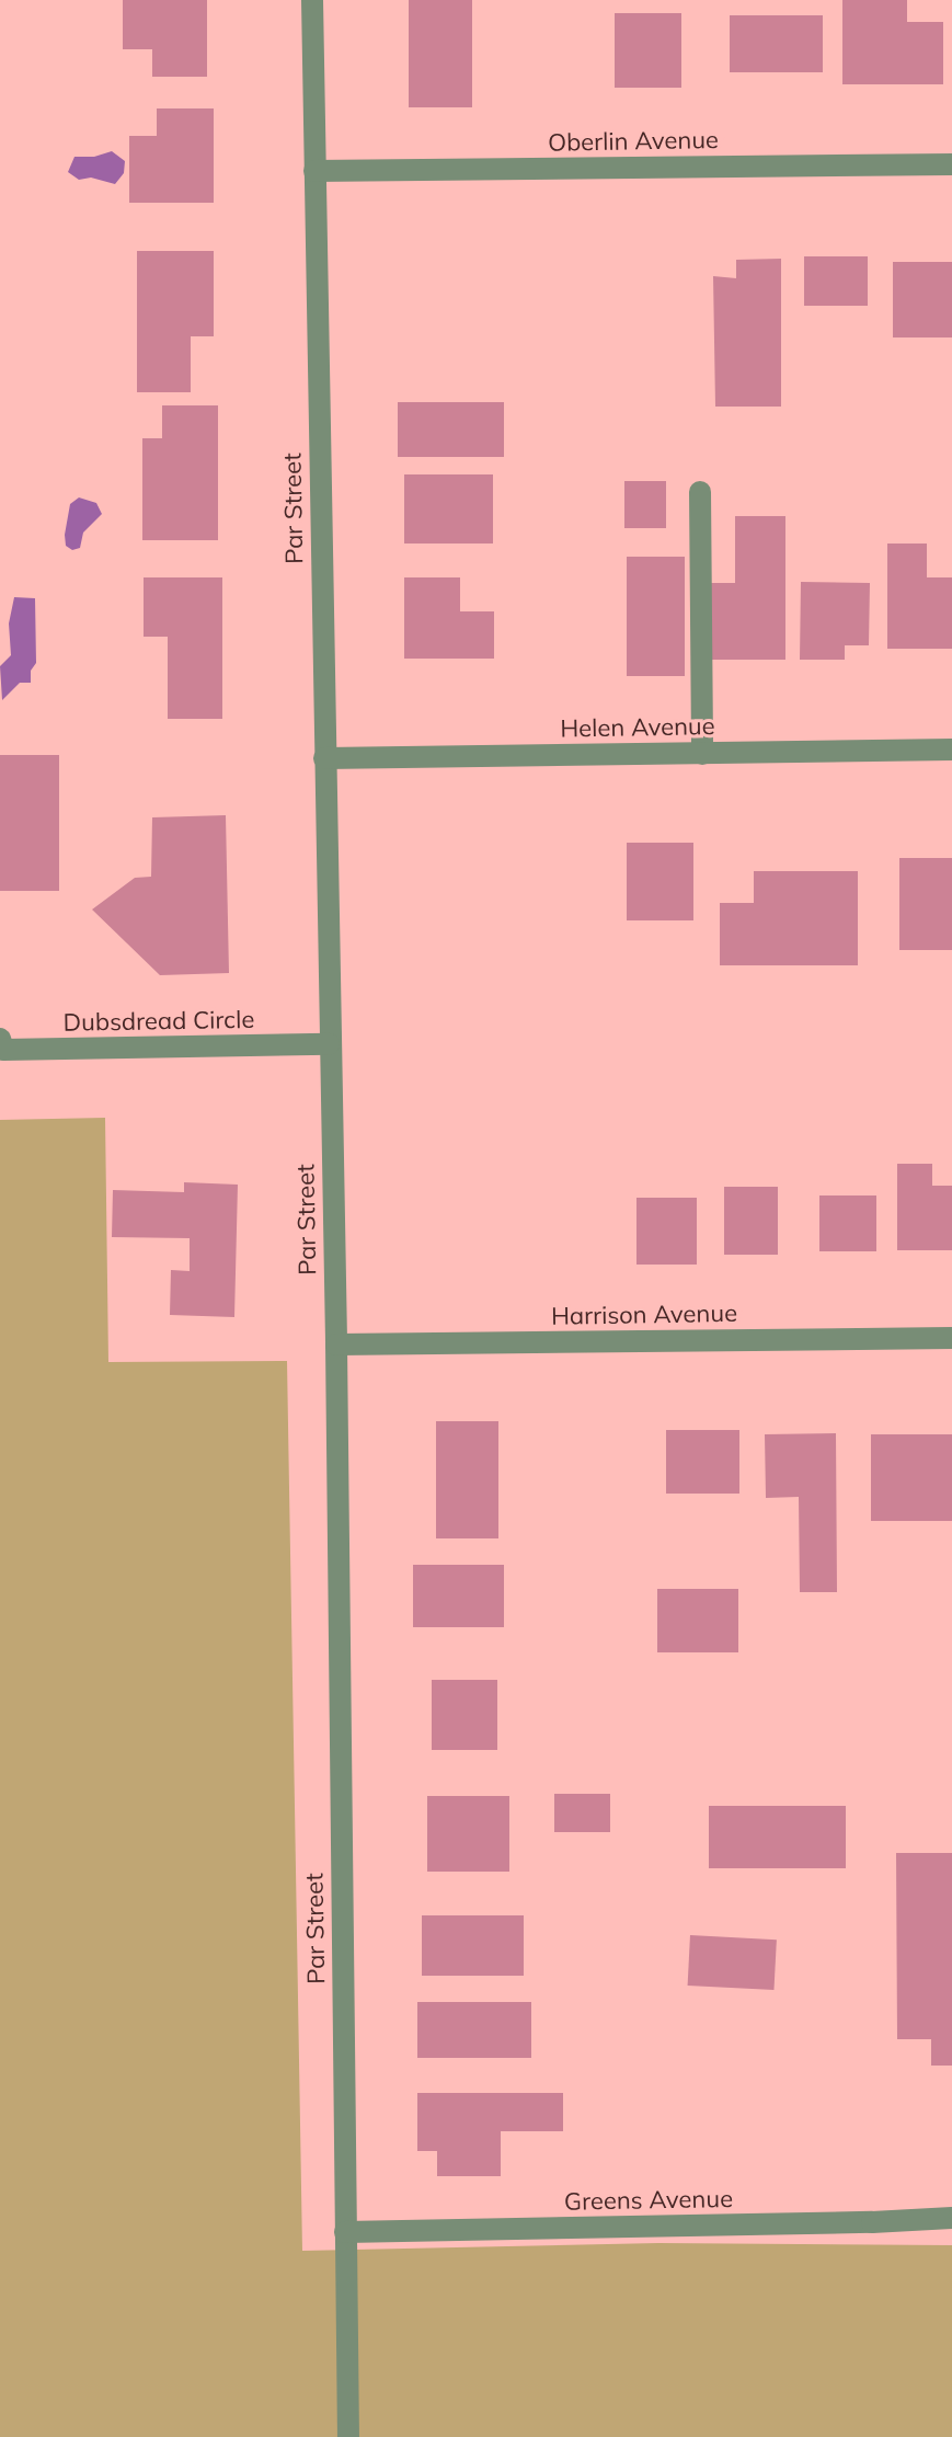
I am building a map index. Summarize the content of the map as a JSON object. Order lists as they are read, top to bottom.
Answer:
{
  "streets": {
    "street": [
      "Oberlin Avenue",
      "Par Street",
      "Helen Avenue",
      "Dubsdread Circle",
      "Harrison Avenue",
      "Greens Avenue"
    ]
  },
  "crossings": [
    ["Oberlin Avenue", "Par Street"],
    ["Par Street", "Helen Avenue"],
    ["Par Street", "Dubsdread Circle"],
    ["Par Street", "Harrison Avenue"],
    ["Par Street", "Greens Avenue"]
  ]
}
